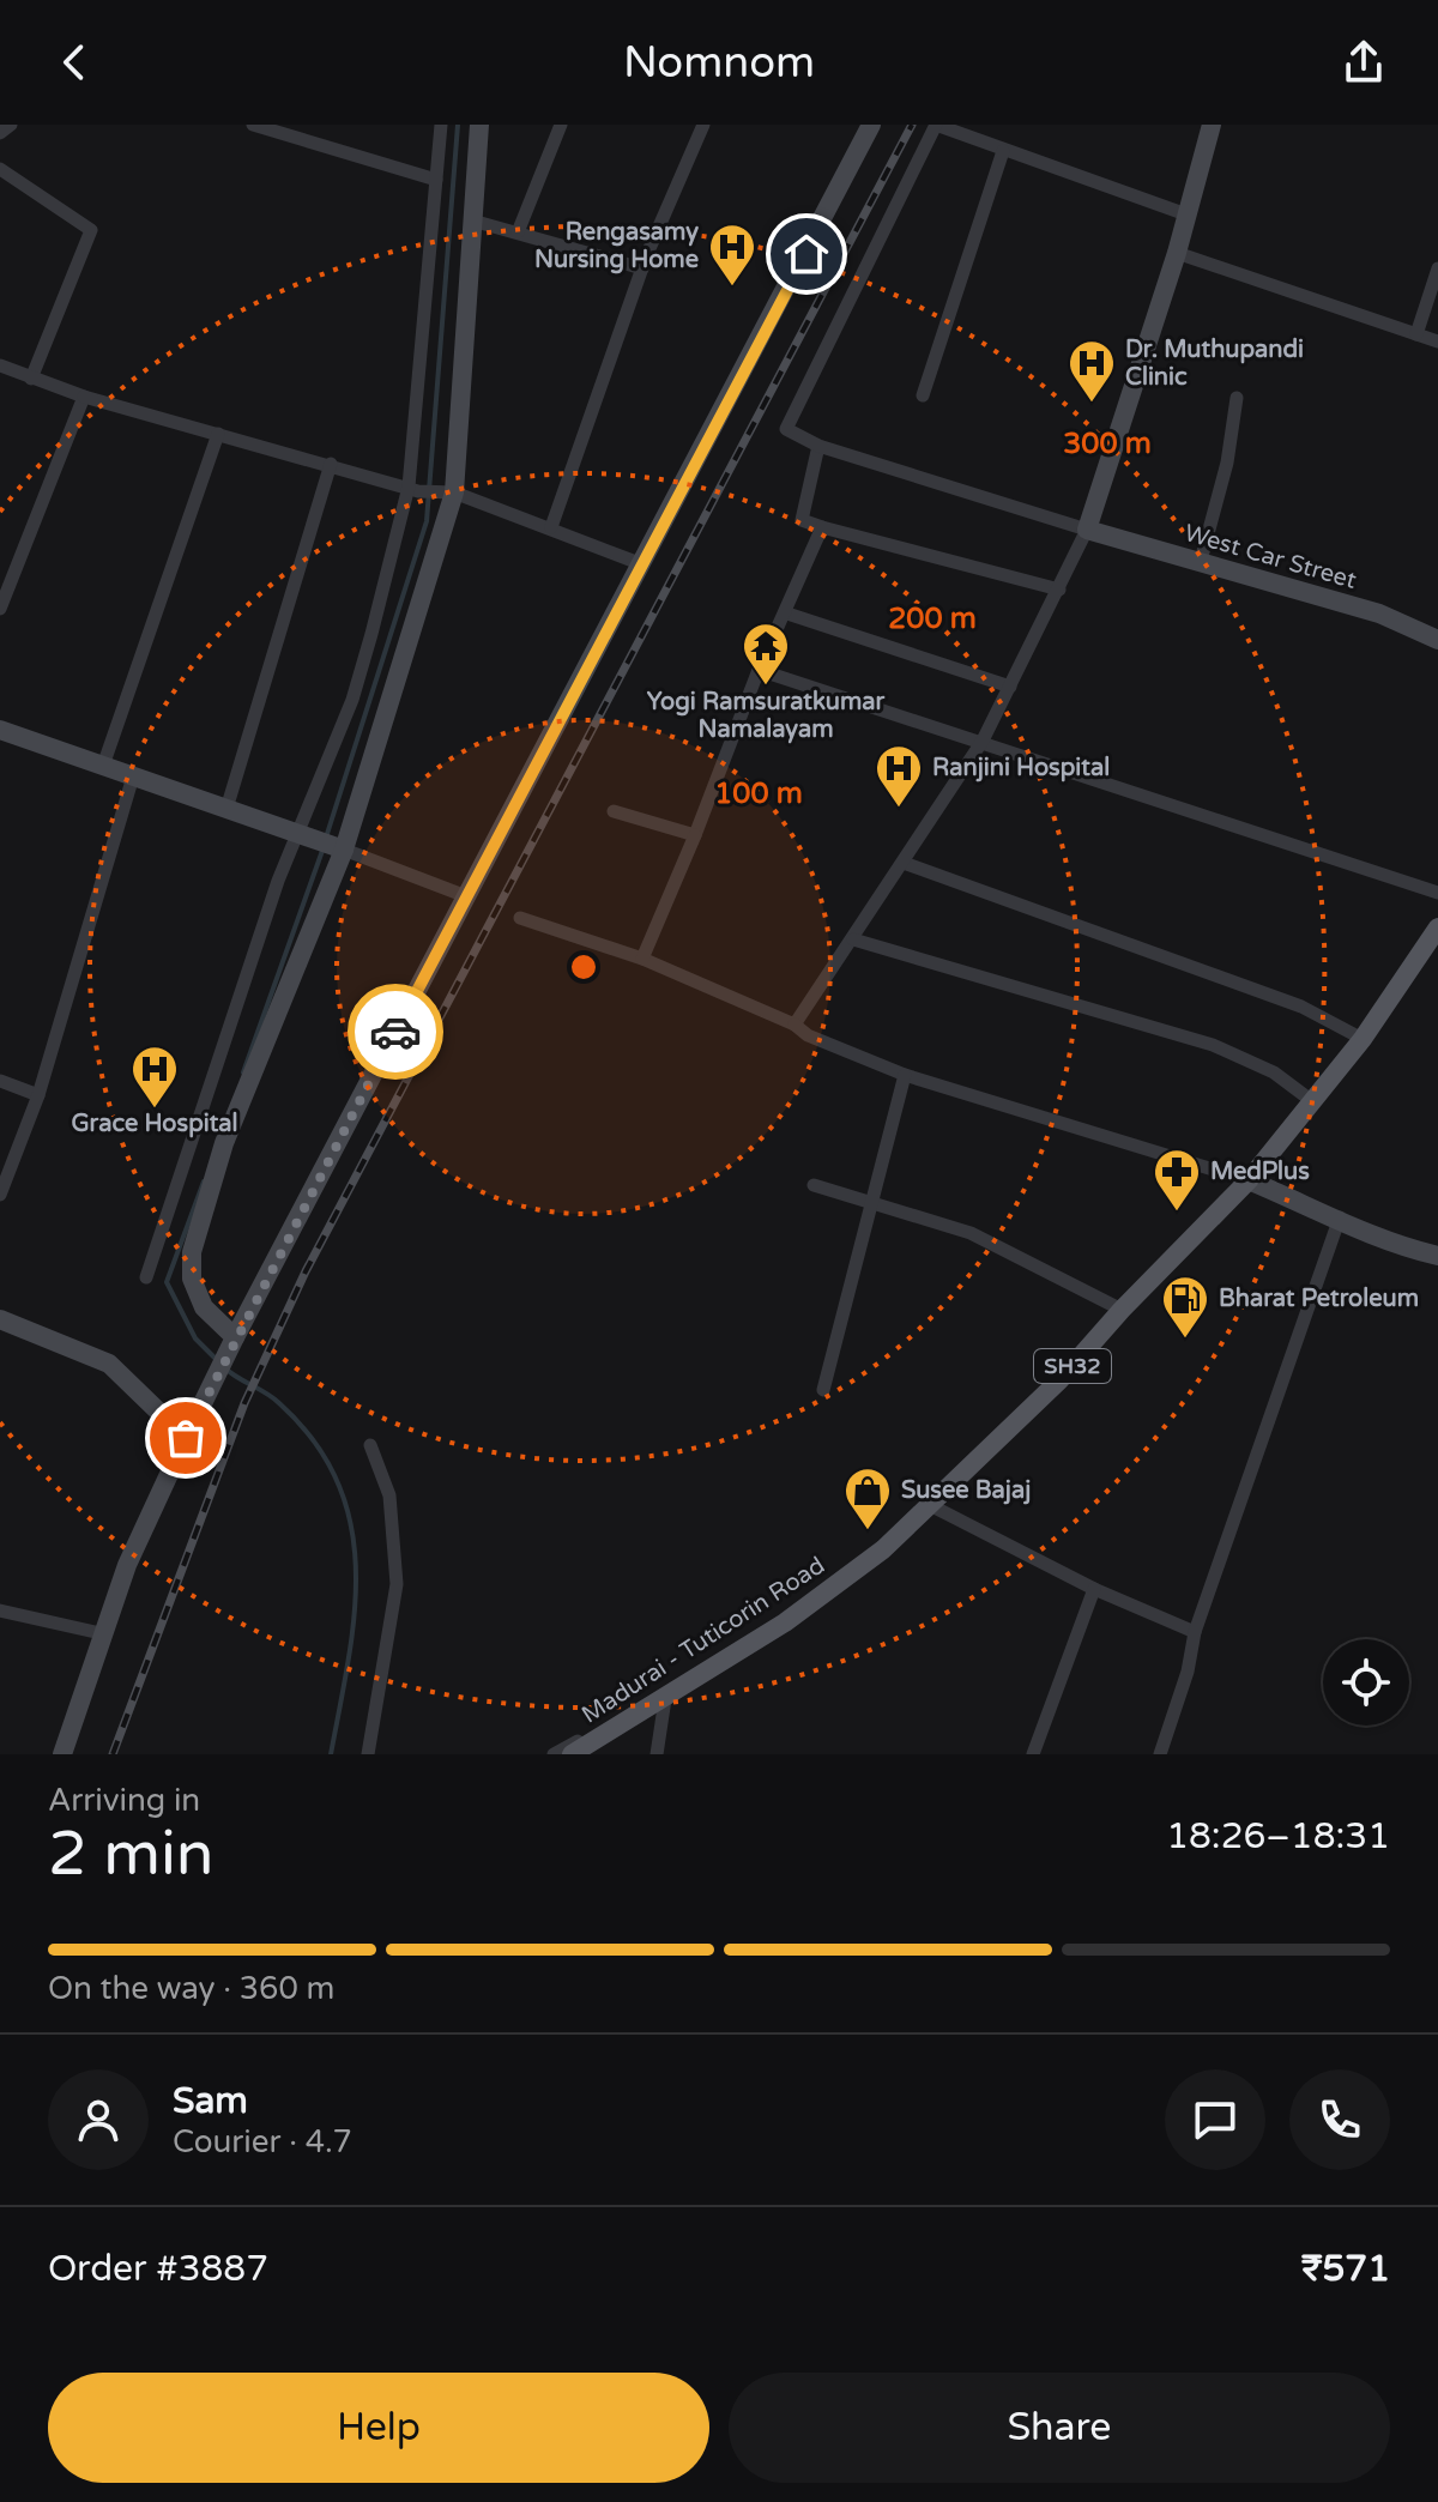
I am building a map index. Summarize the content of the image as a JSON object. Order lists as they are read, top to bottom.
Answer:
{
  "streets": {
    "main road": ["SH32", "Madurai - Tuticorin Road"],
    "street": ["West Car Street"]
  },
  "places": {
    "hospital": [
      "Rengasamy Nursing Home",
      "Dr. Muthupandi Clinic",
      "Ranjini Hospital",
      "Grace Hospital"
    ],
    "temple": ["Yogi Ramsuratkumar Namalayam"],
    "pharmacy": ["MedPlus"],
    "fuel station": ["Bharat Petroleum"],
    "shop": ["Susee Bajaj"]
  },
  "page": {
    "header": "Nomnom",
    "heading": ["2 min", "Arriving in", "18:26–18:31"],
    "panel": [
      "Sam",
      "Courier · 4.7",
      "Order #3887",
      "₹571"
    ],
    "bar": "On the way · 360 m",
    "buttons": ["Help", "Share"]
  },
  "rings": ["300 m", "200 m", "100 m"]
}
